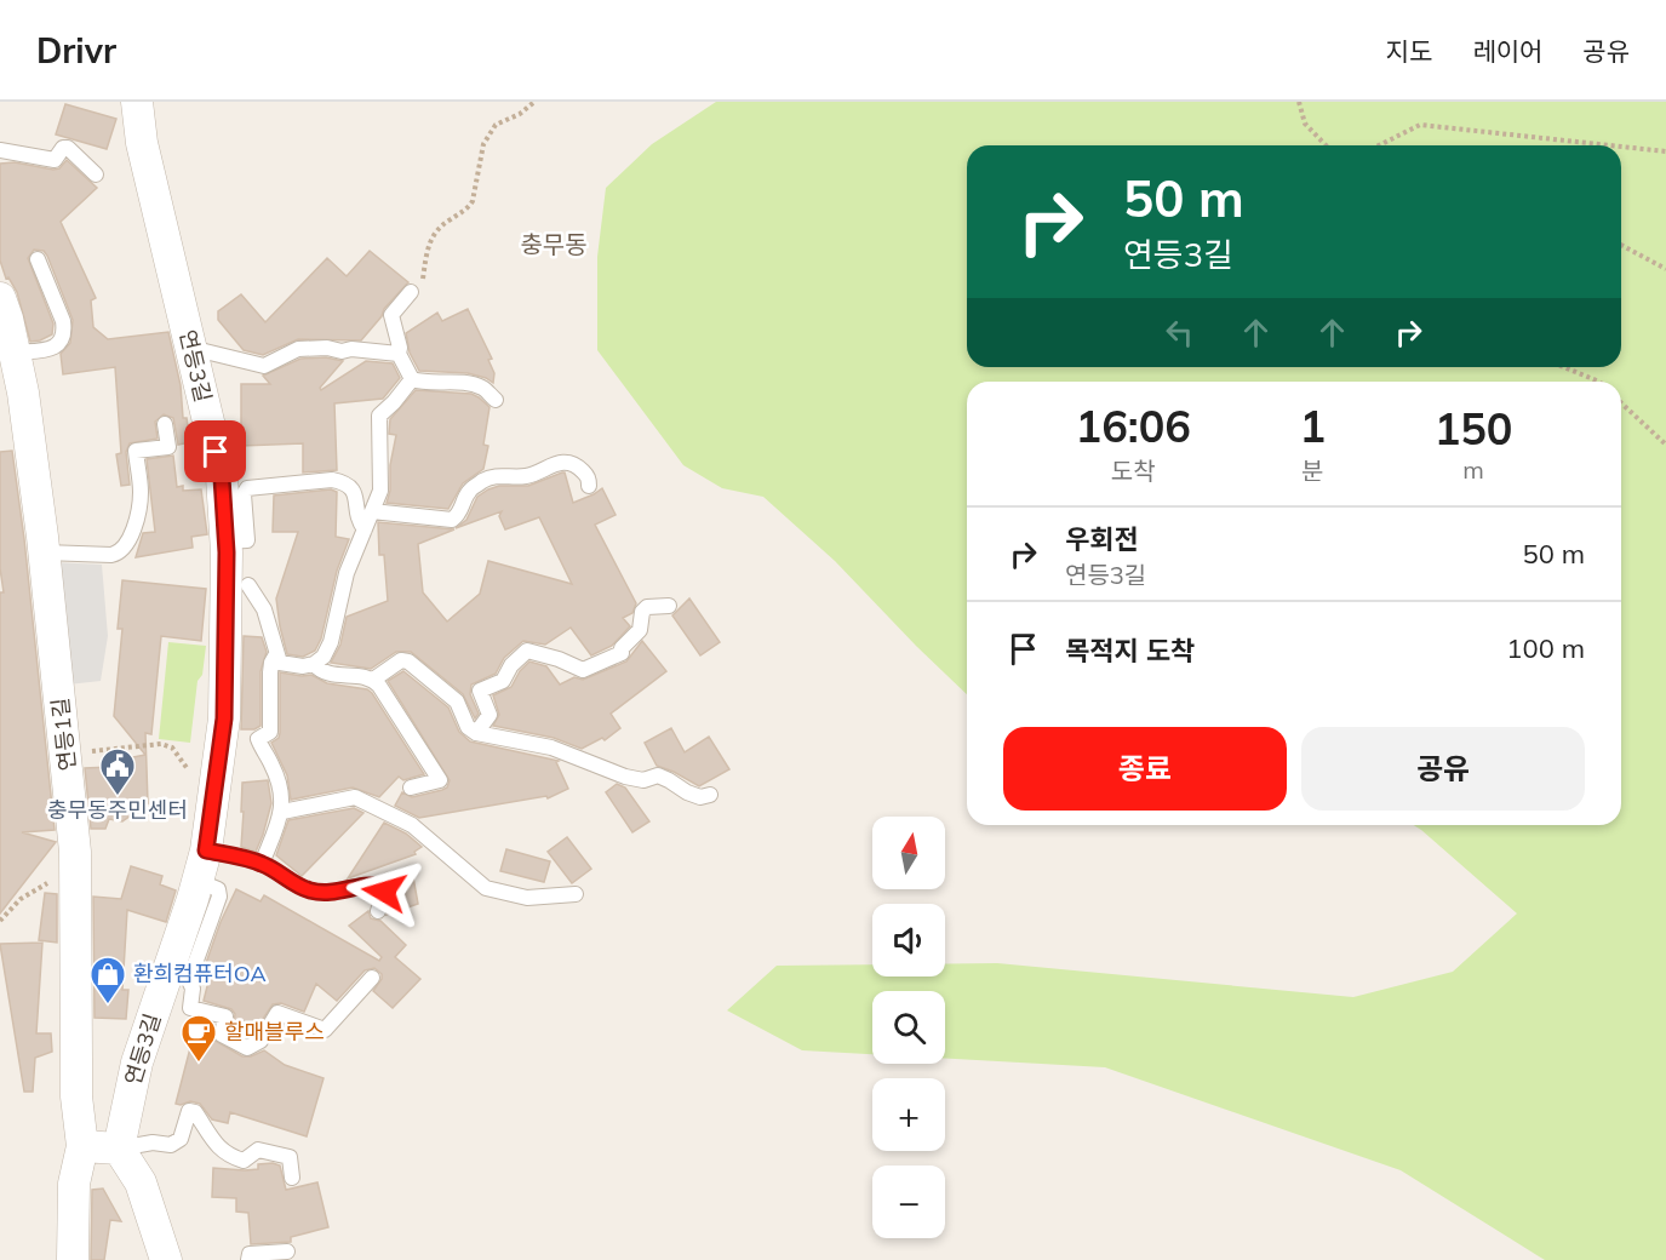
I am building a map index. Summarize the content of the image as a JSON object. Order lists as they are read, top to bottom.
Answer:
{
  "streets": {
    "street": ["연등3길", "연등1길"]
  },
  "districts": ["충무동"],
  "places": {
    "public building": ["충무동주민센터"],
    "shop": ["환희컴퓨터OA"],
    "cafe": ["할매블루스"]
  },
  "north": "top",
  "page": {
    "header": "Drivr",
    "nav": ["지도", "레이어", "공유"],
    "turn": ["50 m", "연등3길"],
    "eta": [
      "16:06",
      "도착",
      "1",
      "분",
      "150",
      "m"
    ],
    "list": [
      {
        "name": "우회전",
        "note": "연등3길",
        "value": "50 m"
      },
      {
        "name": "목적지 도착",
        "value": "100 m"
      }
    ],
    "buttons": ["종료", "공유"],
    "map_buttons": ["+", "−"]
  }
}
